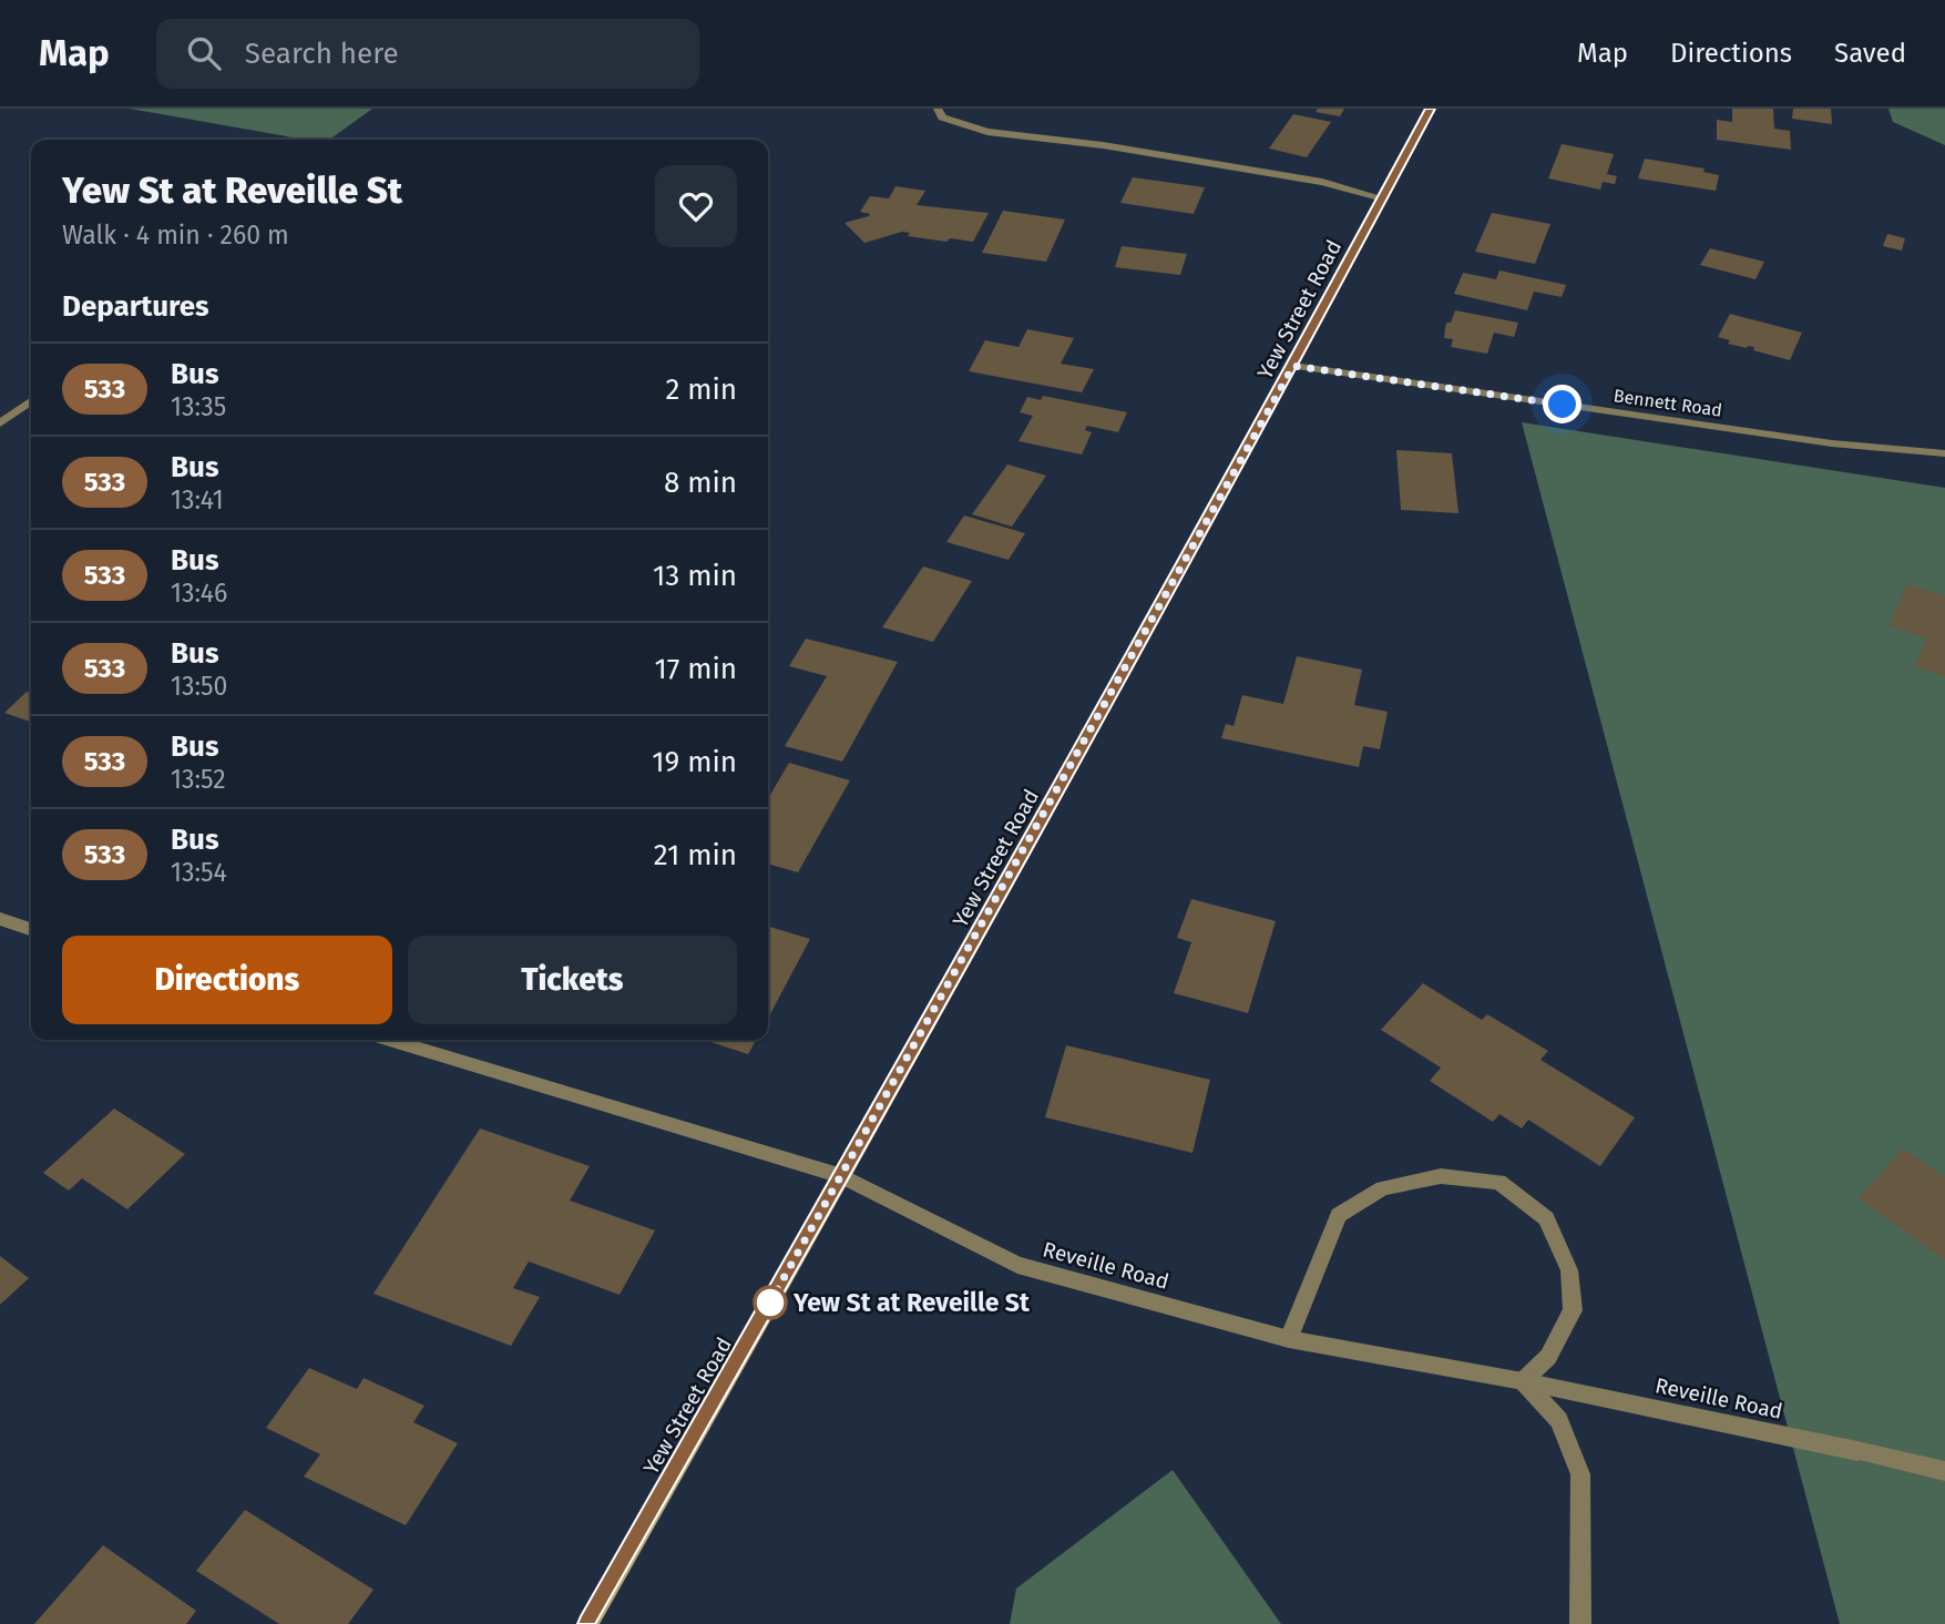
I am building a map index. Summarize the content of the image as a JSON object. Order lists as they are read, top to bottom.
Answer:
{
  "streets": {
    "street": ["Yew Street Road", "Bennett Road", "Reveille Road"]
  },
  "crossings": [
    ["Yew Street Road", "Bennett Road"],
    ["Yew Street Road", "Reveille Road"]
  ],
  "places": ["Yew St at Reveille St"],
  "lines": ["bus line 533"],
  "page": {
    "header": "Map",
    "search": "Search here",
    "nav": ["Map", "Directions", "Saved"],
    "heading": [
      ["Yew St at Reveille St", "Walk · 4 min · 260 m"],
      "Departures"
    ],
    "list": [
      {
        "mark": "533",
        "name": "Bus",
        "note": "13:35",
        "value": "2 min"
      },
      {
        "mark": "533",
        "name": "Bus",
        "note": "13:41",
        "value": "8 min"
      },
      {
        "mark": "533",
        "name": "Bus",
        "note": "13:46",
        "value": "13 min"
      },
      {
        "mark": "533",
        "name": "Bus",
        "note": "13:50",
        "value": "17 min"
      },
      {
        "mark": "533",
        "name": "Bus",
        "note": "13:52",
        "value": "19 min"
      },
      {
        "mark": "533",
        "name": "Bus",
        "note": "13:54",
        "value": "21 min"
      }
    ],
    "buttons": ["Directions", "Tickets"]
  }
}
